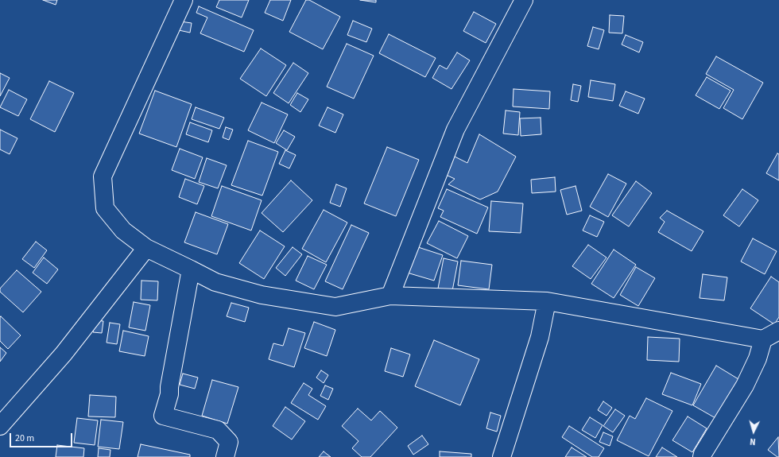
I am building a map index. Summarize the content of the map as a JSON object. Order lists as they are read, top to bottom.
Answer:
{
  "scale_bar": "20 m",
  "north": "bottom"
}
